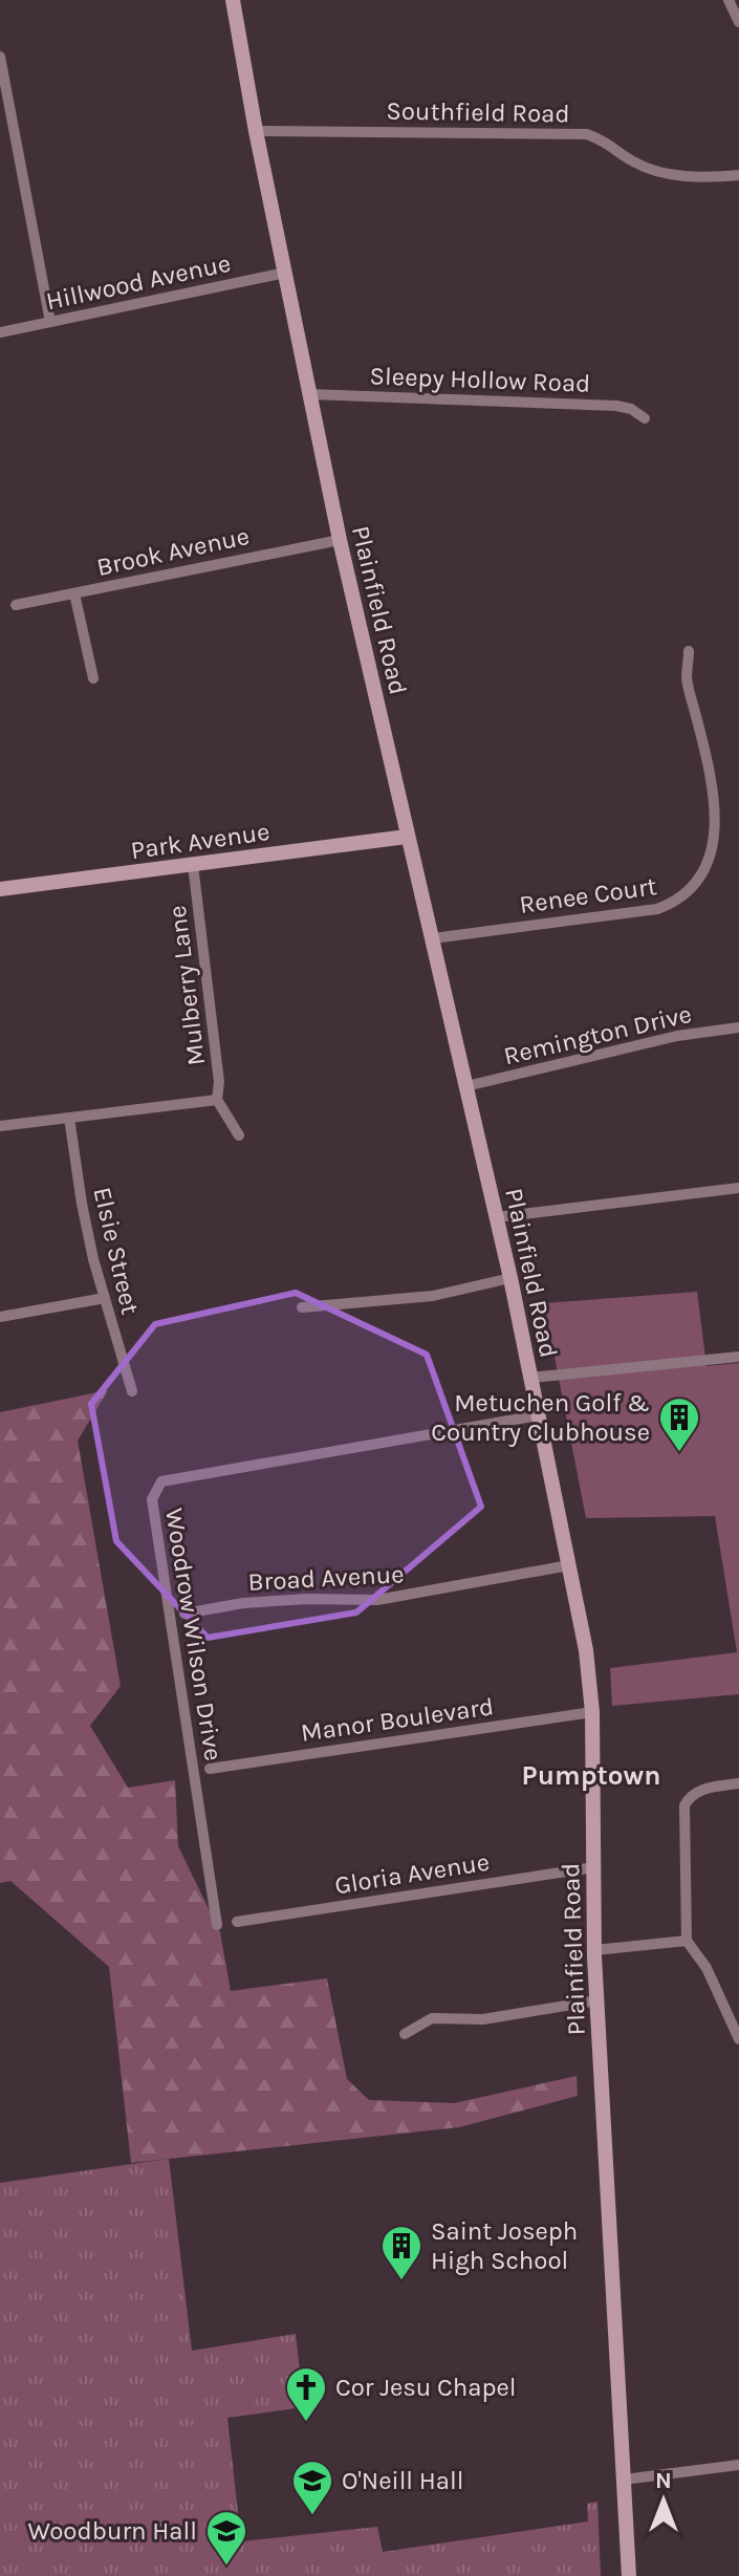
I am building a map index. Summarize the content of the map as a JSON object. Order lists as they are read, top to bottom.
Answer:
{
  "streets": {
    "street": [
      "Southfield Road",
      "Hillwood Avenue",
      "Sleepy Hollow Road",
      "Brook Avenue",
      "Plainfield Road",
      "Park Avenue",
      "Renee Court",
      "Mulberry Lane",
      "Remington Drive",
      "Elsie Street",
      "Broad Avenue",
      "Woodrow Wilson Drive",
      "Manor Boulevard",
      "Gloria Avenue"
    ]
  },
  "crossings": [
    ["Southfield Road", "Plainfield Road"],
    ["Hillwood Avenue", "Plainfield Road"],
    ["Sleepy Hollow Road", "Plainfield Road"],
    ["Brook Avenue", "Plainfield Road"],
    ["Plainfield Road", "Park Avenue"],
    ["Plainfield Road", "Renee Court"],
    ["Plainfield Road", "Remington Drive"],
    ["Plainfield Road", "Broad Avenue"],
    ["Plainfield Road", "Woodrow Wilson Drive"],
    ["Plainfield Road", "Manor Boulevard"],
    ["Plainfield Road", "Gloria Avenue"],
    ["Park Avenue", "Mulberry Lane"],
    ["Mulberry Lane", "Elsie Street"]
  ],
  "districts": ["Pumptown"],
  "places": {
    "building": ["Metuchen Golf & Country Clubhouse", "Saint Joseph High School"],
    "church": ["Cor Jesu Chapel"],
    "school or university": ["O'Neill Hall", "Woodburn Hall"]
  },
  "north": "top"
}
